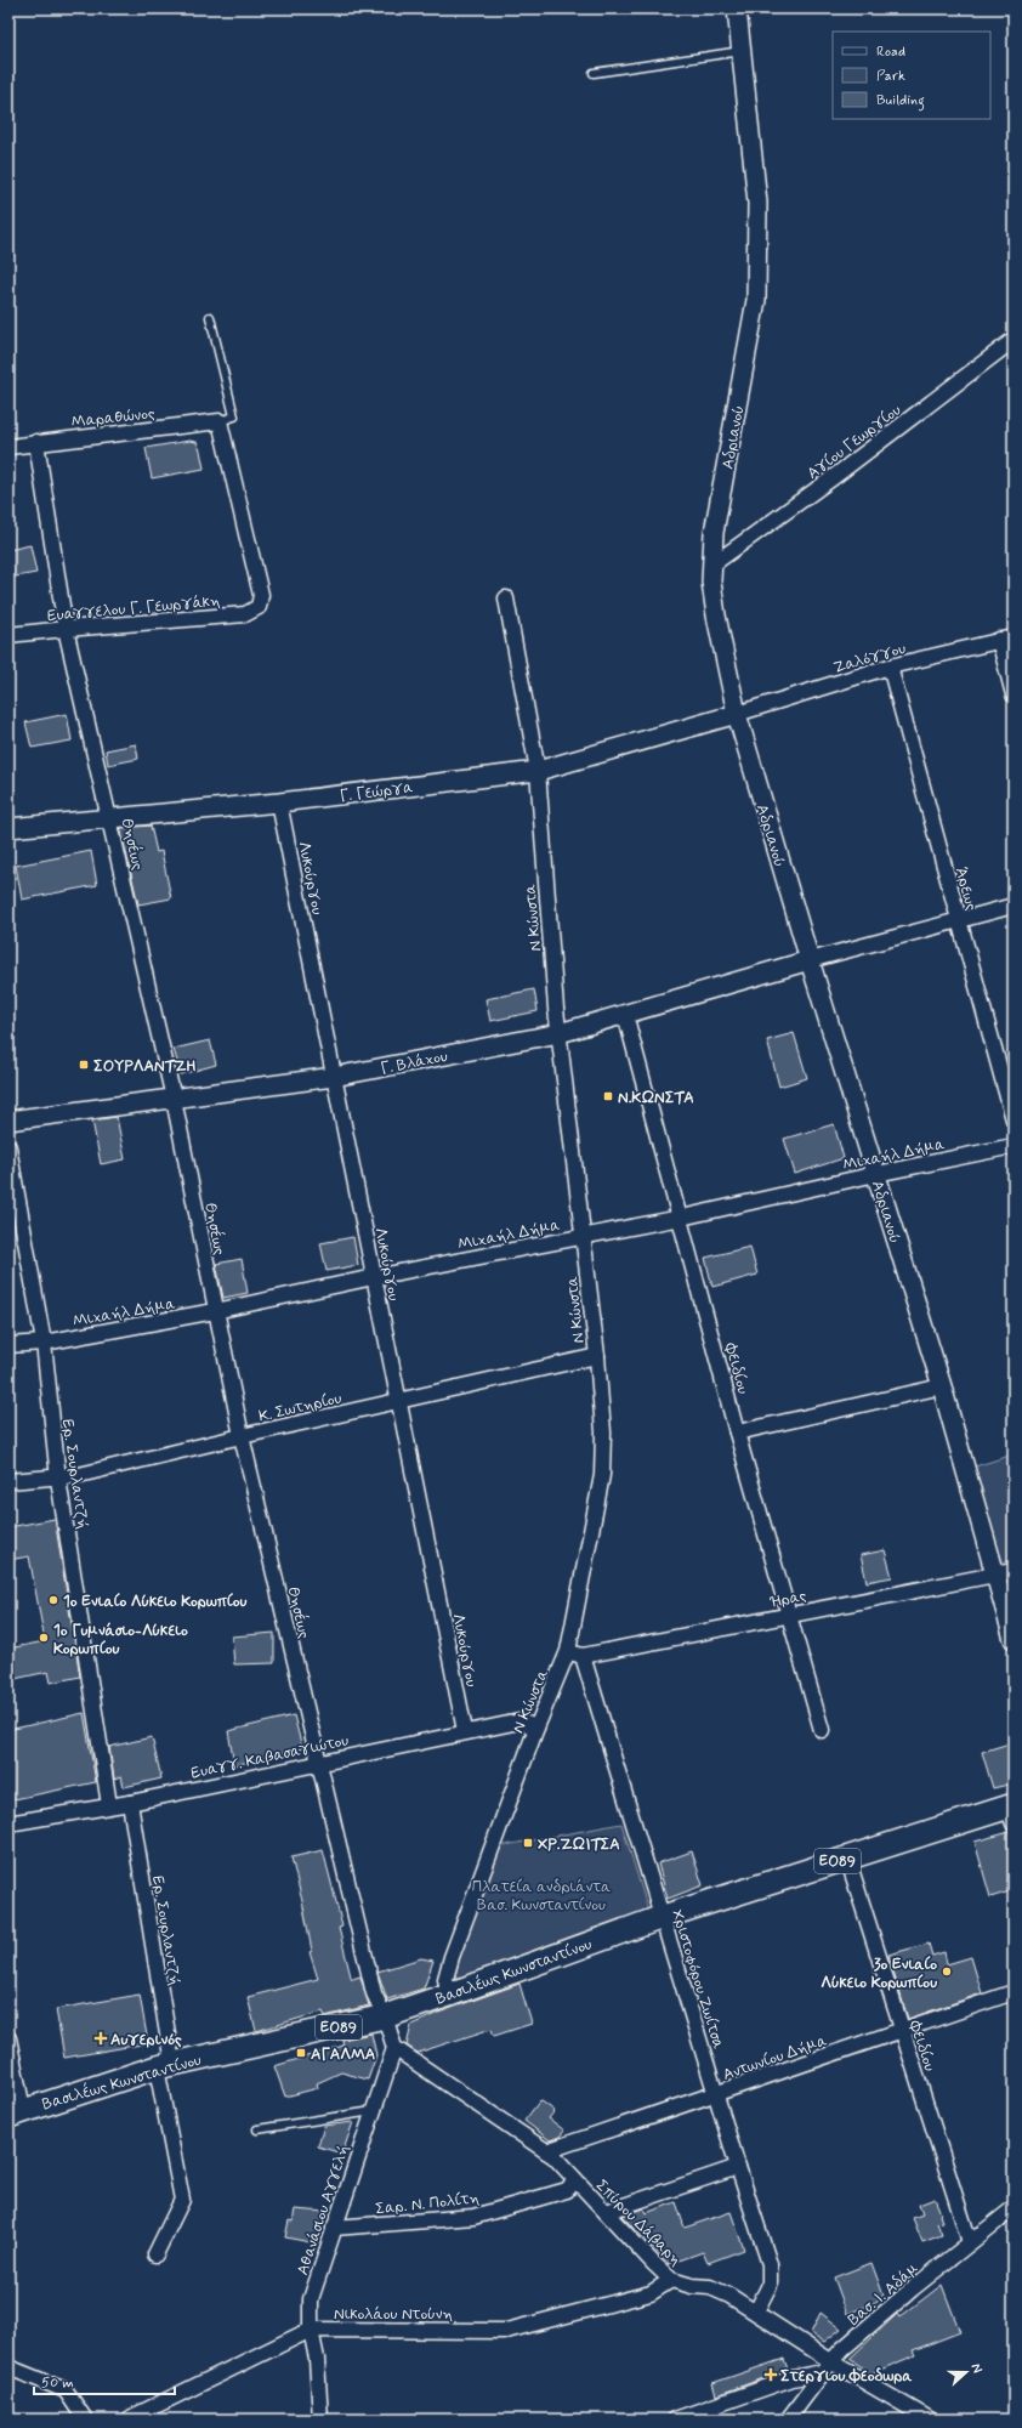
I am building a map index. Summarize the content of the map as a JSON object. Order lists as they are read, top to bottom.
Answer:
{
  "streets": {
    "main road": ["ΕΟ89", "Βασιλέως Κωνσταντίνου"],
    "street": [
      "Μαραθώνος",
      "Αδριανού",
      "Αγίου Γεωργίου",
      "Ευαγγελου Γ. Γεωργάκη",
      "Ζαλόγγου",
      "Γ. Γεώργα",
      "Θησέως",
      "Λυκούργου",
      "Άρεως",
      "Ν Κώνστα",
      "Γ. Βλάχου",
      "Μιχαήλ Δήμα",
      "Φειδίου",
      "Κ. Σωτηρίου",
      "Ερ. Σουρλαντζή",
      "Ήρας",
      "Ευαγγ. Καβασαγιώτου",
      "Χριστοφόρου Ζωίτσα",
      "Αντωνίου Δήμα",
      "Σαρ. Ν. Πολίτη",
      "Αθανάσιου Αγγελή",
      "Σπύρου Δάβαρη",
      "Βασ. Ι. Αδάμ",
      "Νικολάου Ντούνη"
    ]
  },
  "crossings": [
    ["Μαραθώνος", "Ευαγγελου Γ. Γεωργάκη"],
    ["Μαραθώνος", "Θησέως"],
    ["Αδριανού", "Αγίου Γεωργίου"],
    ["Αδριανού", "Ζαλόγγου"],
    ["Αδριανού", "Γ. Γεώργα"],
    ["Αδριανού", "Γ. Βλάχου"],
    ["Αδριανού", "Μιχαήλ Δήμα"],
    ["Αδριανού", "Ήρας"],
    ["Ευαγγελου Γ. Γεωργάκη", "Θησέως"],
    ["Ζαλόγγου", "Γ. Γεώργα"],
    ["Ζαλόγγου", "Άρεως"],
    ["Γ. Γεώργα", "Θησέως"],
    ["Γ. Γεώργα", "Λυκούργου"],
    ["Γ. Γεώργα", "Ν Κώνστα"],
    ["Θησέως", "Γ. Βλάχου"],
    ["Θησέως", "Μιχαήλ Δήμα"],
    ["Θησέως", "Κ. Σωτηρίου"],
    ["Θησέως", "Ευαγγ. Καβασαγιώτου"],
    ["Θησέως", "Βασιλέως Κωνσταντίνου"],
    ["Λυκούργου", "Γ. Βλάχου"],
    ["Λυκούργου", "Μιχαήλ Δήμα"],
    ["Λυκούργου", "Κ. Σωτηρίου"],
    ["Λυκούργου", "Ευαγγ. Καβασαγιώτου"],
    ["Ν Κώνστα", "Γ. Βλάχου"],
    ["Ν Κώνστα", "Μιχαήλ Δήμα"],
    ["Ν Κώνστα", "Κ. Σωτηρίου"],
    ["Ν Κώνστα", "Ήρας"],
    ["Ν Κώνστα", "Ευαγγ. Καβασαγιώτου"],
    ["Ν Κώνστα", "Βασιλέως Κωνσταντίνου"],
    ["Ν Κώνστα", "Χριστοφόρου Ζωίτσα"],
    ["Γ. Βλάχου", "Φειδίου"],
    ["Μιχαήλ Δήμα", "Φειδίου"],
    ["Μιχαήλ Δήμα", "Ερ. Σουρλαντζή"],
    ["Φειδίου", "Ήρας"],
    ["Φειδίου", "Βασιλέως Κωνσταντίνου"],
    ["Φειδίου", "Αντωνίου Δήμα"],
    ["Φειδίου", "Βασ. Ι. Αδάμ"],
    ["Κ. Σωτηρίου", "Ερ. Σουρλαντζή"],
    ["Ερ. Σουρλαντζή", "Ευαγγ. Καβασαγιώτου"],
    ["Ερ. Σουρλαντζή", "Βασιλέως Κωνσταντίνου"],
    ["Ήρας", "Χριστοφόρου Ζωίτσα"],
    ["Βασιλέως Κωνσταντίνου", "Χριστοφόρου Ζωίτσα"],
    ["Χριστοφόρου Ζωίτσα", "Αντωνίου Δήμα"],
    ["Χριστοφόρου Ζωίτσα", "Σπύρου Δάβαρη"],
    ["Αντωνίου Δήμα", "Σπύρου Δάβαρη"],
    ["Σαρ. Ν. Πολίτη", "Αθανάσιου Αγγελή"],
    ["Σαρ. Ν. Πολίτη", "Σπύρου Δάβαρη"],
    ["Αθανάσιου Αγγελή", "Σπύρου Δάβαρη"],
    ["Αθανάσιου Αγγελή", "Νικολάου Ντούνη"],
    ["Σπύρου Δάβαρη", "Βασ. Ι. Αδάμ"],
    ["Σπύρου Δάβαρη", "Νικολάου Ντούνη"]
  ],
  "parks": ["Πλατεία ανδριάντα Βασ. Κωνσταντίνου"],
  "places": {
    "transit": [
      "ΣΟΥΡΛΑΝΤΖΗ",
      "Ν.ΚΩΝΣΤΑ",
      "ΧΡ.ΖΩΙΤΣΑ",
      "ΑΓΑΛΜΑ"
    ],
    "other": ["1ο Ενιαίο Λύκειο Κορωπίου", "1ο Γυμνάσιο-Λύκειο Κορωπίου", "3ο Ενιαίο Λύκειο Κορωπίου"],
    "health": ["Αυγερινός", "Στεργιου Φεοδωρα"]
  },
  "legend": ["Road", "Park", "Building"],
  "scale_bar": "50 m",
  "north": "right"
}
